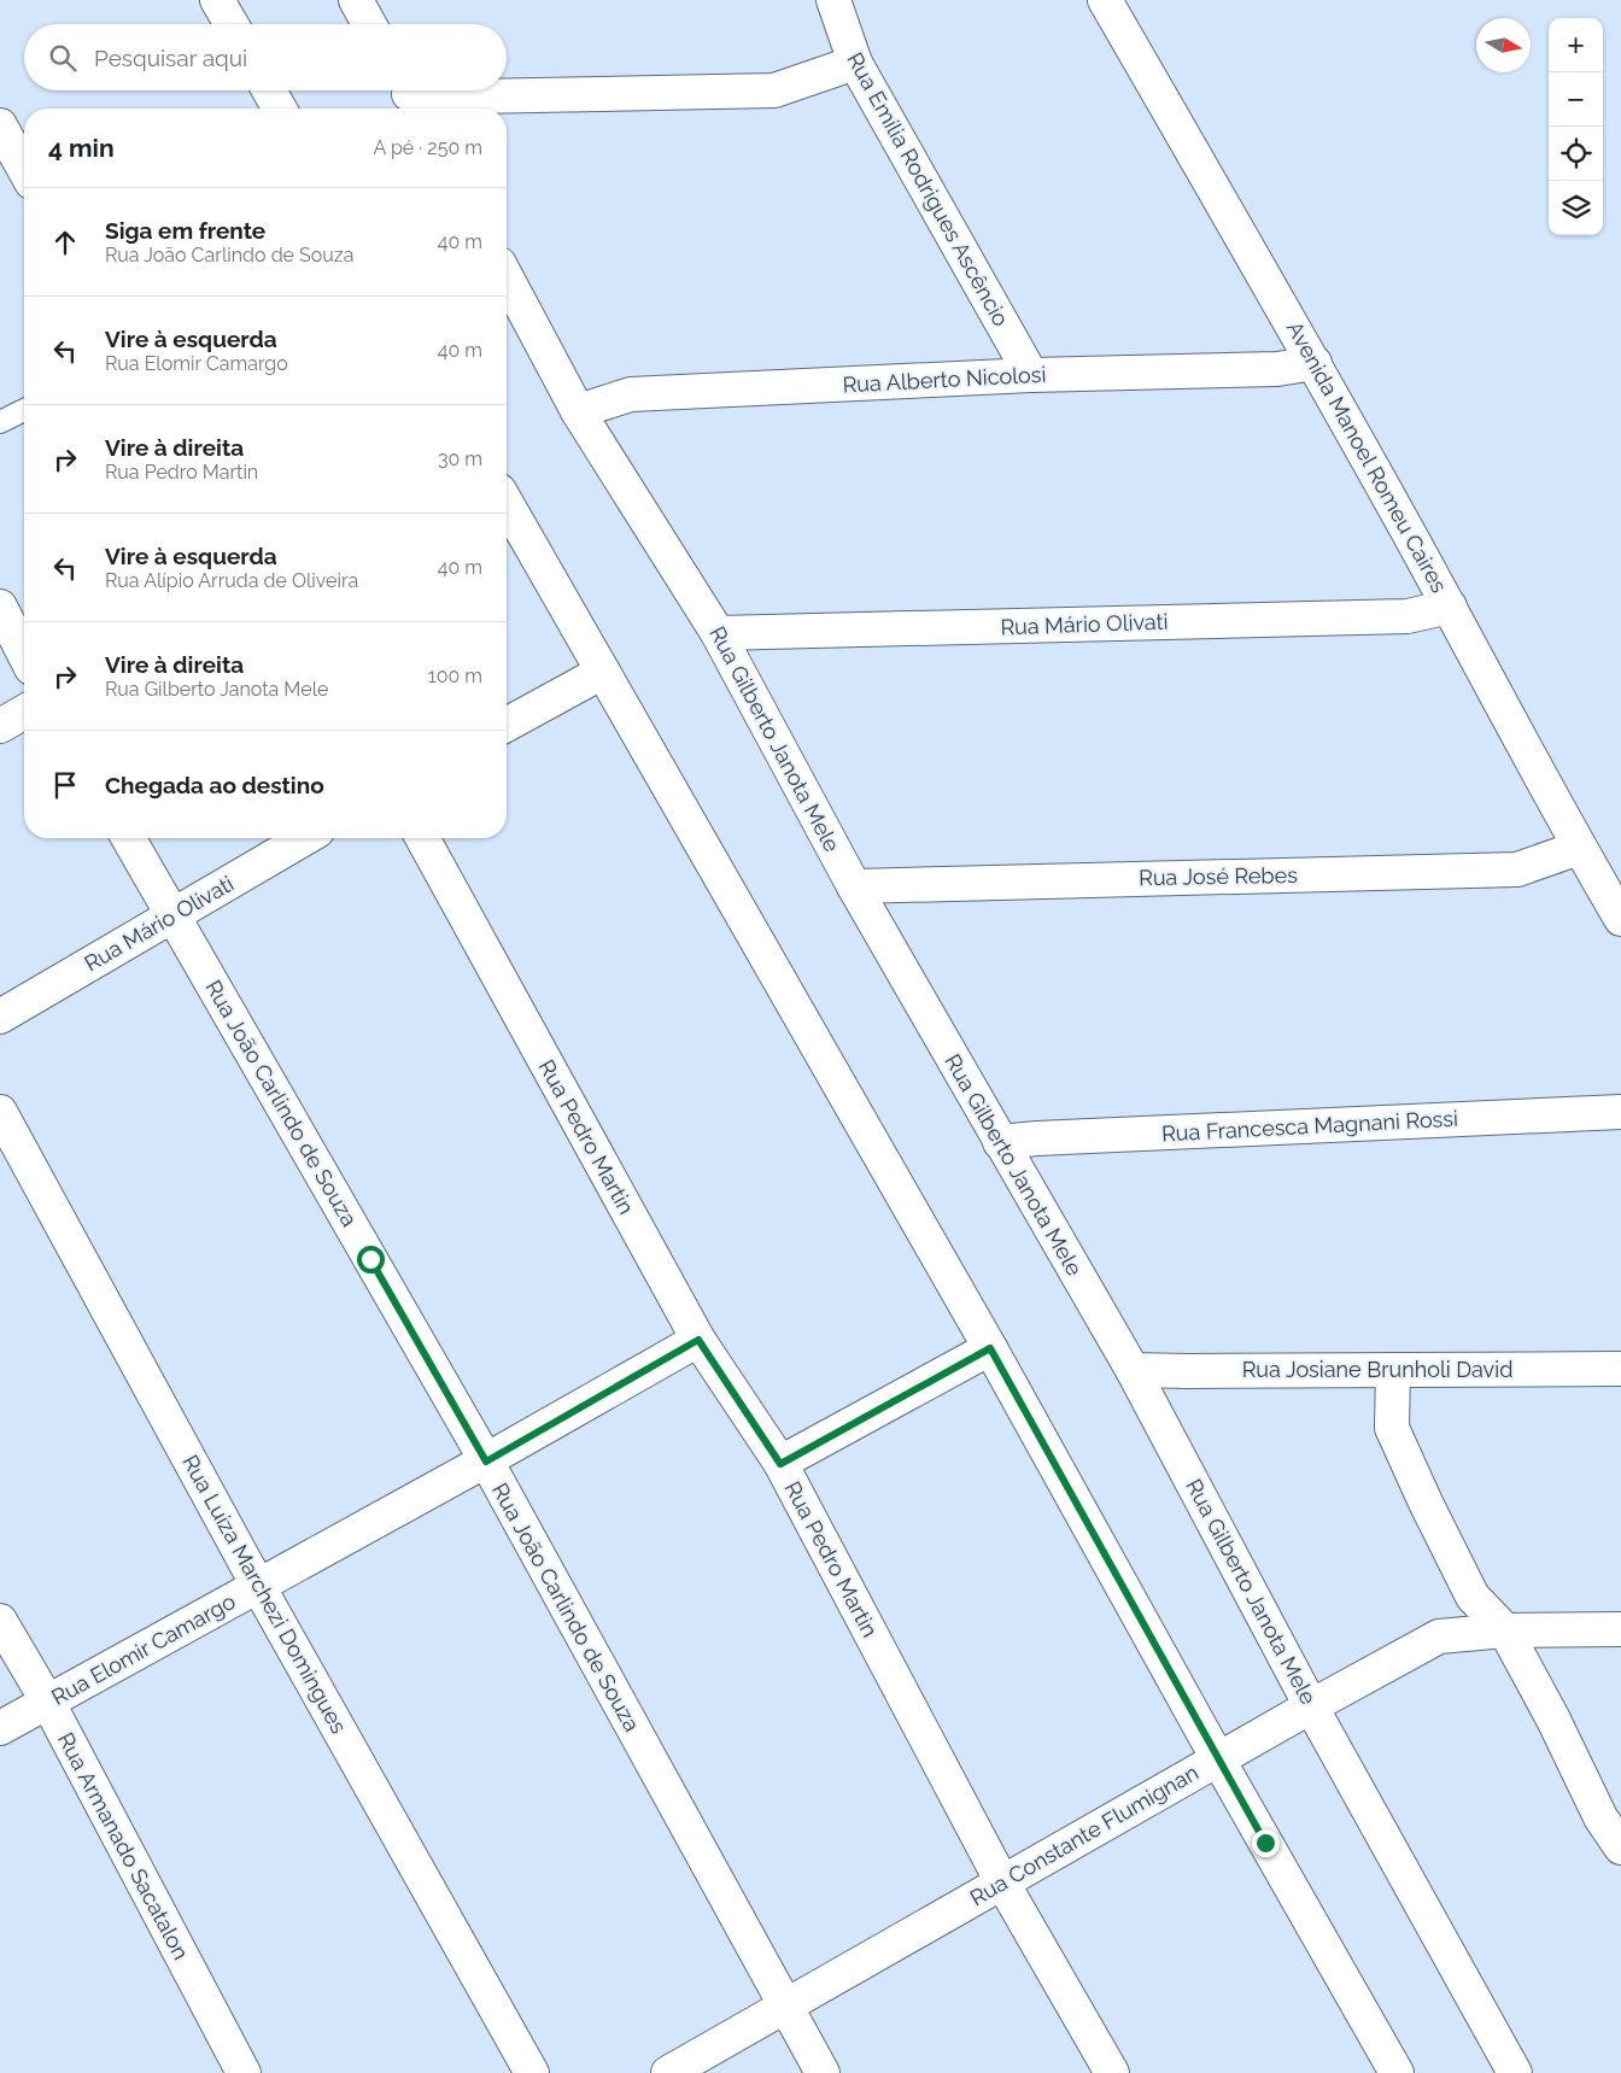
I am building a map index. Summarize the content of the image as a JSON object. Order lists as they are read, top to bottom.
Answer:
{
  "streets": {
    "street": [
      "Rua Emília Rodrigues Ascêncio",
      "Rua Alberto Nicolosi",
      "Avenida Manoel Romeu Caires",
      "Rua Mário Olivati",
      "Rua Gilberto Janota Mele",
      "Rua José Rebes",
      "Rua João Carlindo de Souza",
      "Rua Francesca Magnani Rossi",
      "Rua Pedro Martin",
      "Rua Josiane Brunholi David",
      "Rua Luiza Marchezi Domingues",
      "Rua Elomir Camargo",
      "Rua Constante Flumignan",
      "Rua Armanado Sacatalon"
    ]
  },
  "crossings": [
    ["Rua Emília Rodrigues Ascêncio", "Rua Alberto Nicolosi"],
    ["Rua Alberto Nicolosi", "Avenida Manoel Romeu Caires"],
    ["Rua Alberto Nicolosi", "Rua Gilberto Janota Mele"],
    ["Avenida Manoel Romeu Caires", "Rua Mário Olivati"],
    ["Avenida Manoel Romeu Caires", "Rua José Rebes"],
    ["Rua Mário Olivati", "Rua Gilberto Janota Mele"],
    ["Rua Mário Olivati", "Rua João Carlindo de Souza"],
    ["Rua Gilberto Janota Mele", "Rua José Rebes"],
    ["Rua Gilberto Janota Mele", "Rua Francesca Magnani Rossi"],
    ["Rua Gilberto Janota Mele", "Rua Josiane Brunholi David"],
    ["Rua Gilberto Janota Mele", "Rua Constante Flumignan"],
    ["Rua João Carlindo de Souza", "Rua Elomir Camargo"],
    ["Rua João Carlindo de Souza", "Rua Constante Flumignan"],
    ["Rua Pedro Martin", "Rua Elomir Camargo"],
    ["Rua Pedro Martin", "Rua Constante Flumignan"],
    ["Rua Luiza Marchezi Domingues", "Rua Elomir Camargo"],
    ["Rua Elomir Camargo", "Rua Armanado Sacatalon"]
  ],
  "north": "right",
  "page": {
    "map_buttons": ["+", "−"],
    "search": "Pesquisar aqui",
    "heading": ["4 min", "A pé · 250 m"],
    "list": [
      ["Siga em frente", "Rua João Carlindo de Souza", "40 m"],
      ["Vire à esquerda", "Rua Elomir Camargo", "40 m"],
      ["Vire à direita", "Rua Pedro Martin", "30 m"],
      ["Vire à esquerda", "Rua Alípio Arruda de Oliveira", "40 m"],
      ["Vire à direita", "Rua Gilberto Janota Mele", "100 m"],
      "Chegada ao destino"
    ]
  }
}
